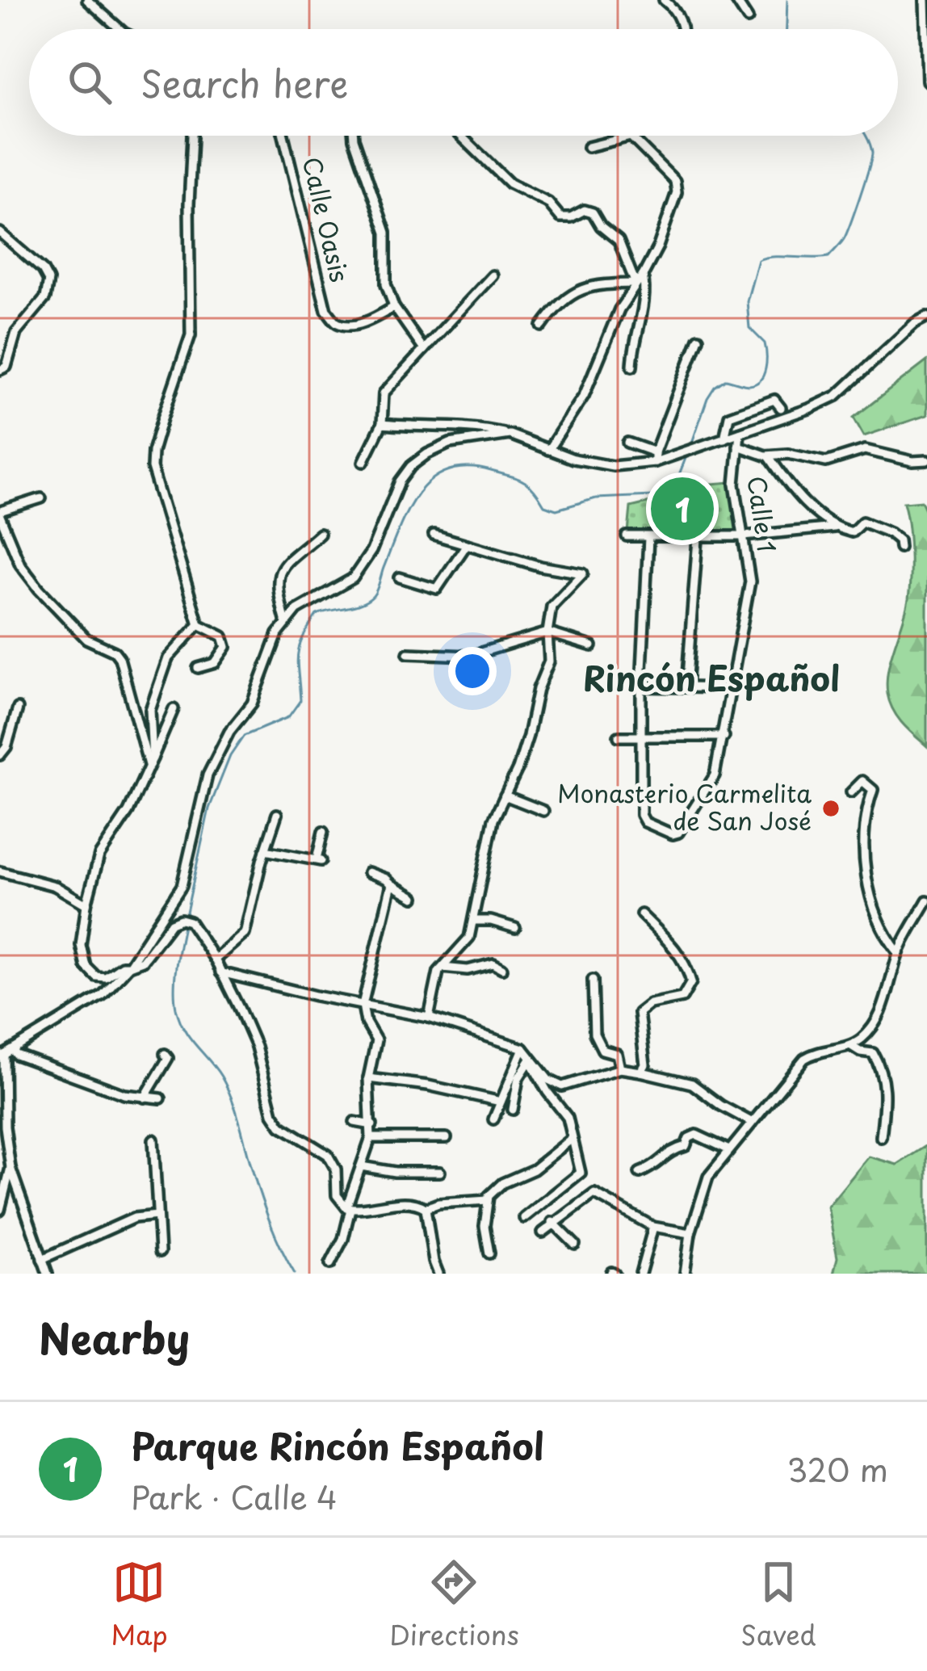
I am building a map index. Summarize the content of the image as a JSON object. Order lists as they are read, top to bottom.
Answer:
{
  "streets": {
    "street": ["Calle Oasis", "Calle 1"]
  },
  "districts": ["Rincón Español"],
  "places": ["Monasterio Carmelita de San José"],
  "page": {
    "search": "Search here",
    "pins": "1",
    "heading": "Nearby",
    "list": [
      {
        "mark": "1",
        "name": "Parque Rincón Español",
        "note": "Park · Calle 4",
        "value": "320 m"
      }
    ],
    "nav": ["Map", "Directions", "Saved"]
  }
}
